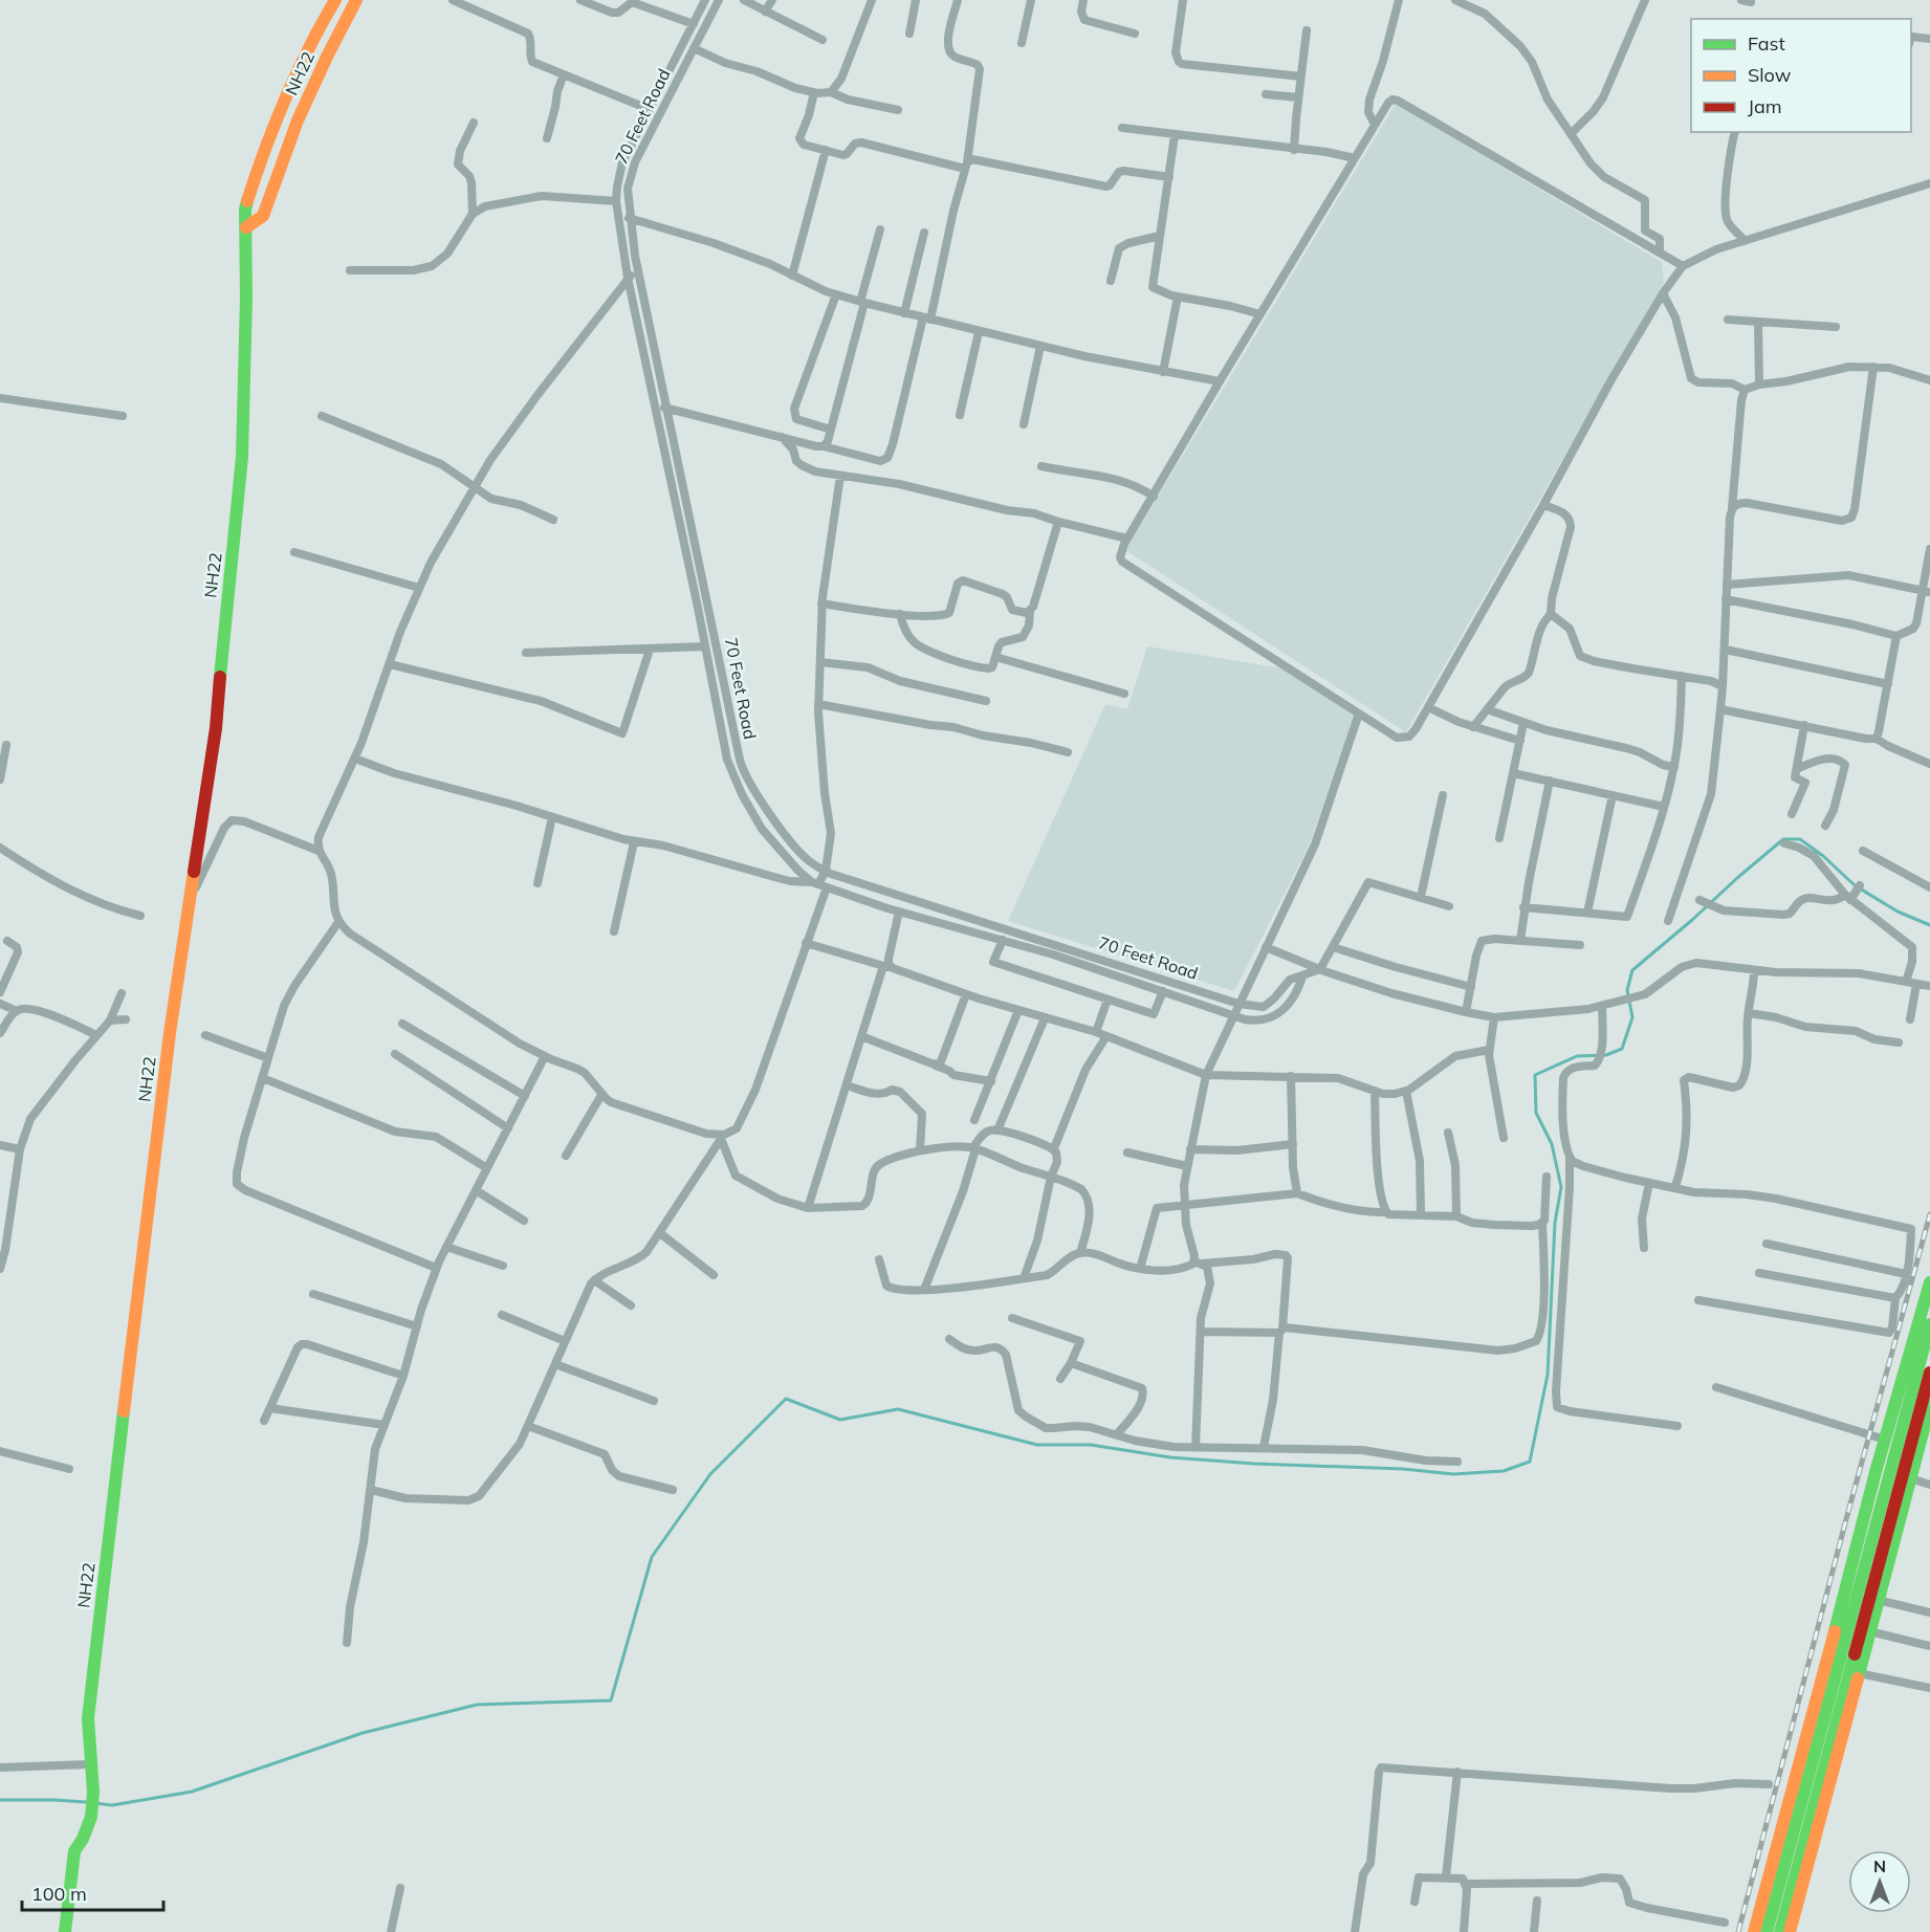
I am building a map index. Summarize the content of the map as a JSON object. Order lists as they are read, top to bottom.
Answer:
{
  "streets": {
    "main road": ["NH22"],
    "street": ["70 Feet Road"]
  },
  "legend": ["Fast", "Slow", "Jam"],
  "scale_bar": "100 m",
  "north": "top"
}
